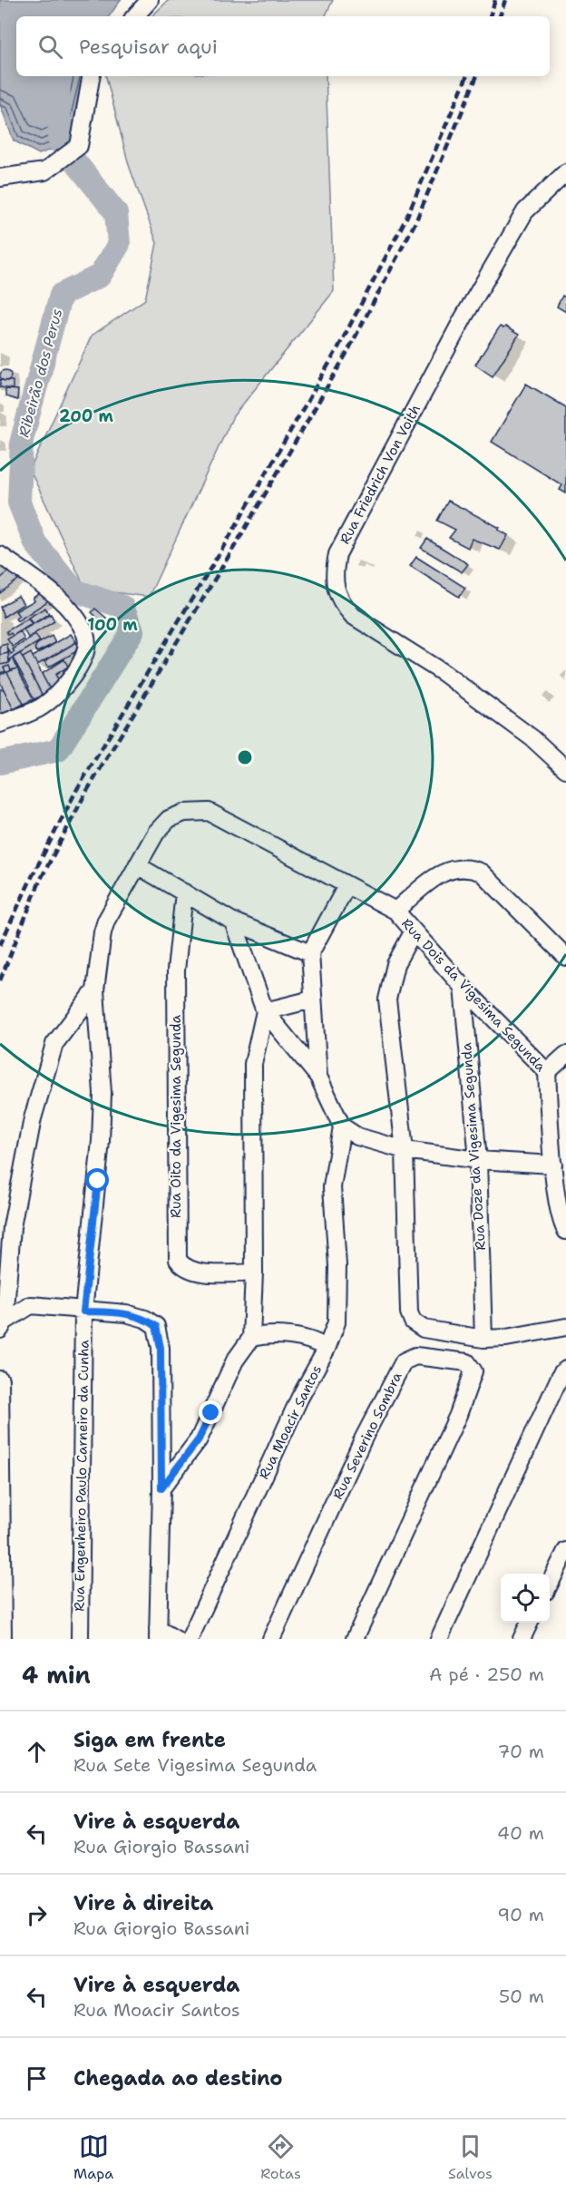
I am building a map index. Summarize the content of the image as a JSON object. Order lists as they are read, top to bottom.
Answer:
{
  "streets": {
    "street": [
      "Rua Friedrich Von Voith",
      "Rua Dois da Vigesima Segunda",
      "Rua Oito da Vigesima Segunda",
      "Rua Doze da Vigesima Segunda",
      "Rua Moacir Santos",
      "Rua Severino Sombra",
      "Rua Engenheiro Paulo Carneiro da Cunha"
    ]
  },
  "crossings": [
    ["Rua Dois da Vigesima Segunda", "Rua Doze da Vigesima Segunda"],
    ["Rua Dois da Vigesima Segunda", "Rua Engenheiro Paulo Carneiro da Cunha"]
  ],
  "water": ["Ribeirão dos Perus"],
  "page": {
    "search": "Pesquisar aqui",
    "heading": ["4 min", "A pé · 250 m"],
    "list": [
      ["Siga em frente", "Rua Sete Vigesima Segunda", "70 m"],
      ["Vire à esquerda", "Rua Giorgio Bassani", "40 m"],
      ["Vire à direita", "Rua Giorgio Bassani", "90 m"],
      ["Vire à esquerda", "Rua Moacir Santos", "50 m"],
      "Chegada ao destino"
    ],
    "nav": ["Mapa", "Rotas", "Salvos"]
  },
  "rings": ["200 m", "100 m"]
}
